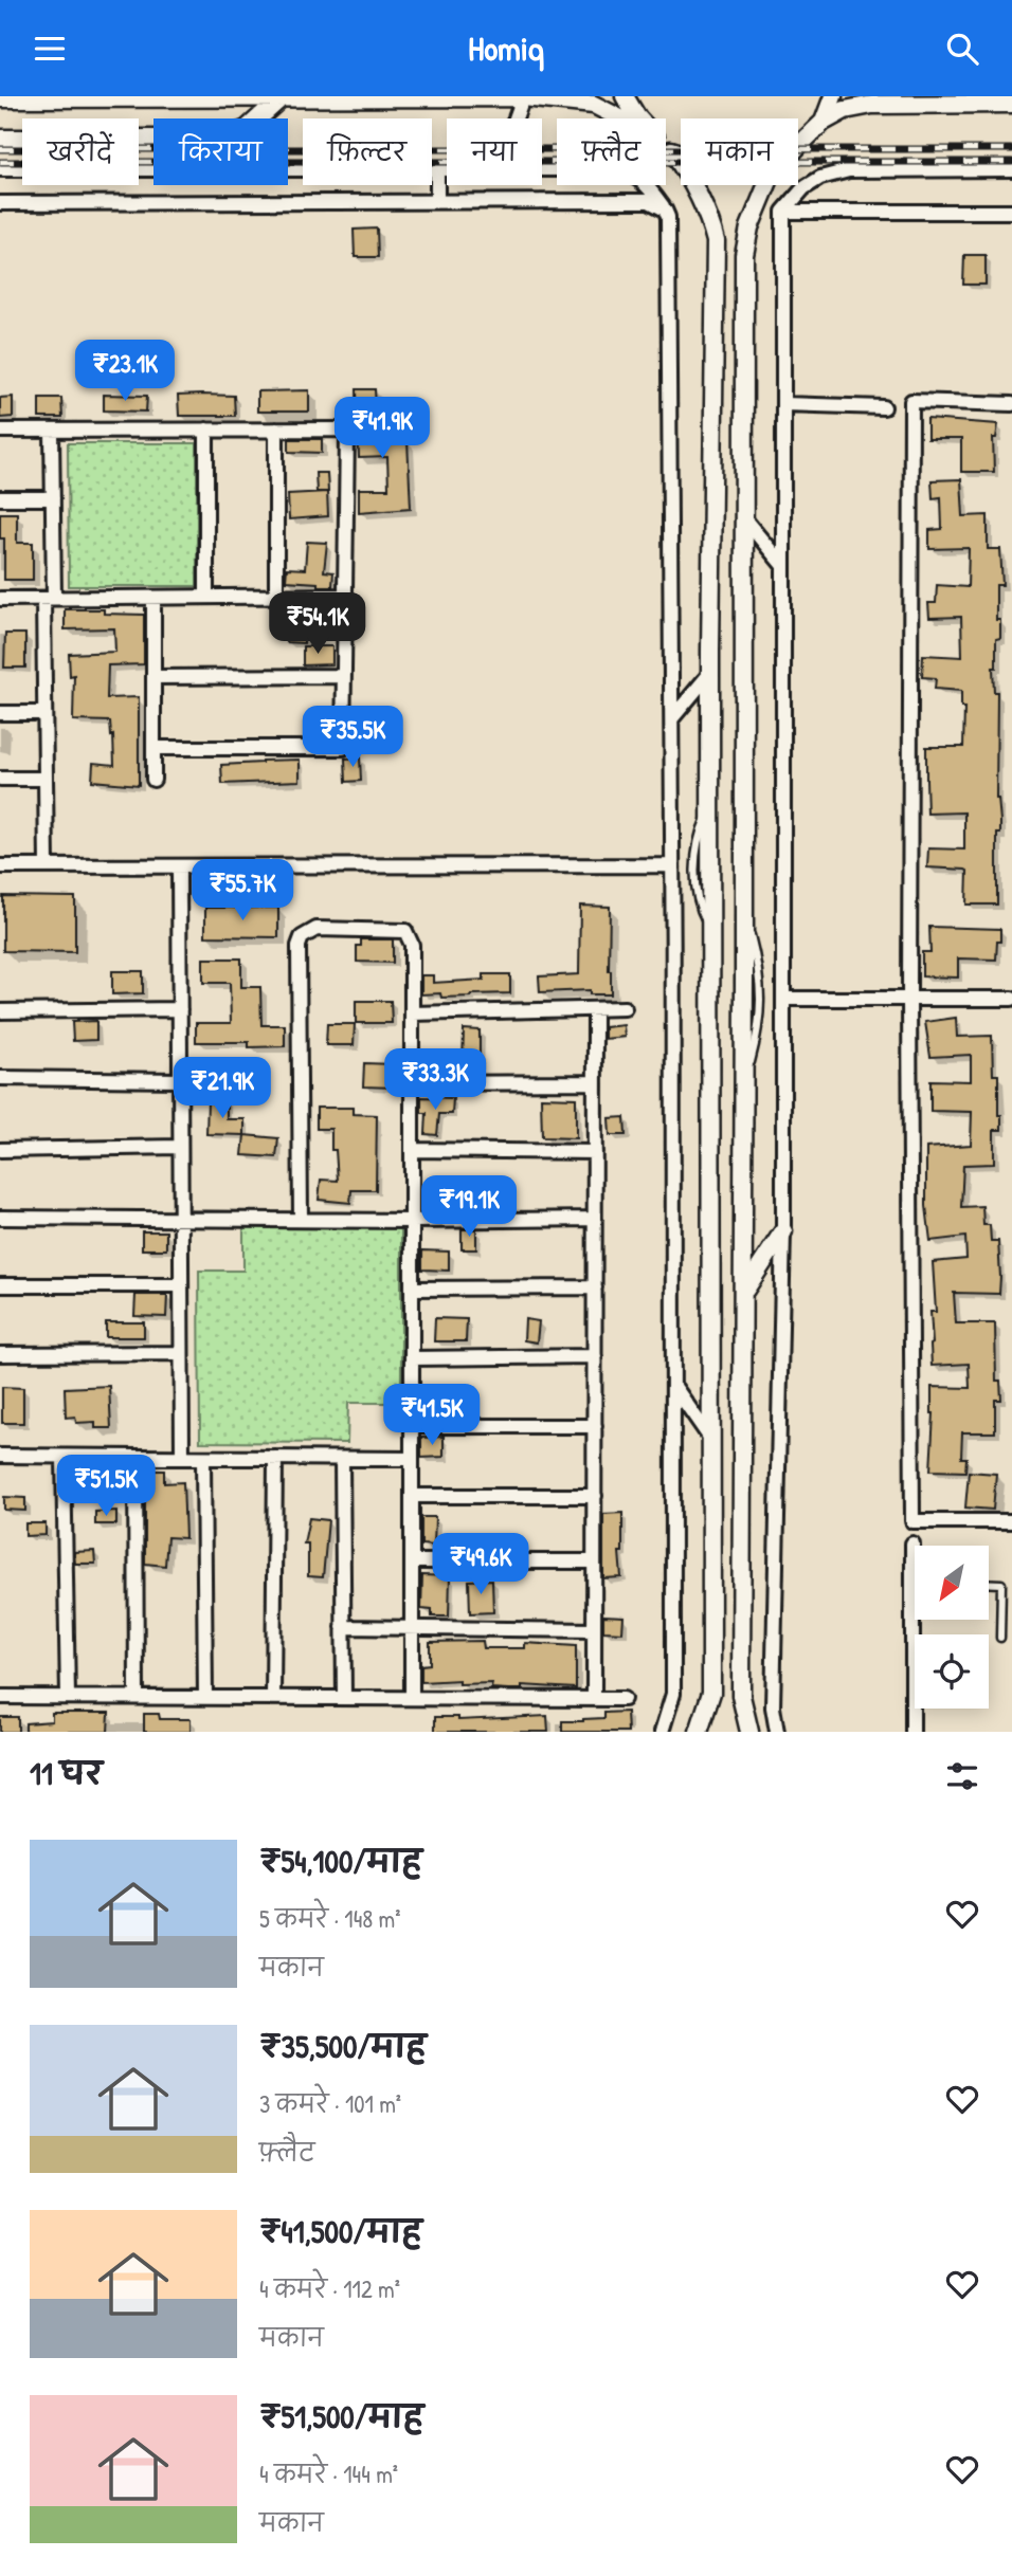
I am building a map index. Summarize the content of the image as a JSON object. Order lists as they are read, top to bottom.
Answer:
{
  "north": "bottom left",
  "page": {
    "header": "Homiq",
    "chip": [
      "खरीदें",
      "किराया",
      "फ़िल्टर",
      "नया",
      "फ़्लैट",
      "मकान"
    ],
    "price": [
      "₹23.1K",
      "₹41.9K",
      "₹54.1K",
      "₹35.5K",
      "₹55.7K",
      "₹33.3K",
      "₹21.9K",
      "₹19.1K",
      "₹41.5K",
      "₹51.5K",
      "₹49.6K"
    ],
    "heading": "11 घर",
    "list": [
      {
        "name": "₹54,100/माह",
        "note": "5 कमरे · 148 m² · मकान"
      },
      {
        "name": "₹35,500/माह",
        "note": "3 कमरे · 101 m² · फ़्लैट"
      },
      {
        "name": "₹41,500/माह",
        "note": "4 कमरे · 112 m² · मकान"
      },
      {
        "name": "₹51,500/माह",
        "note": "4 कमरे · 144 m² · मकान"
      }
    ]
  }
}
